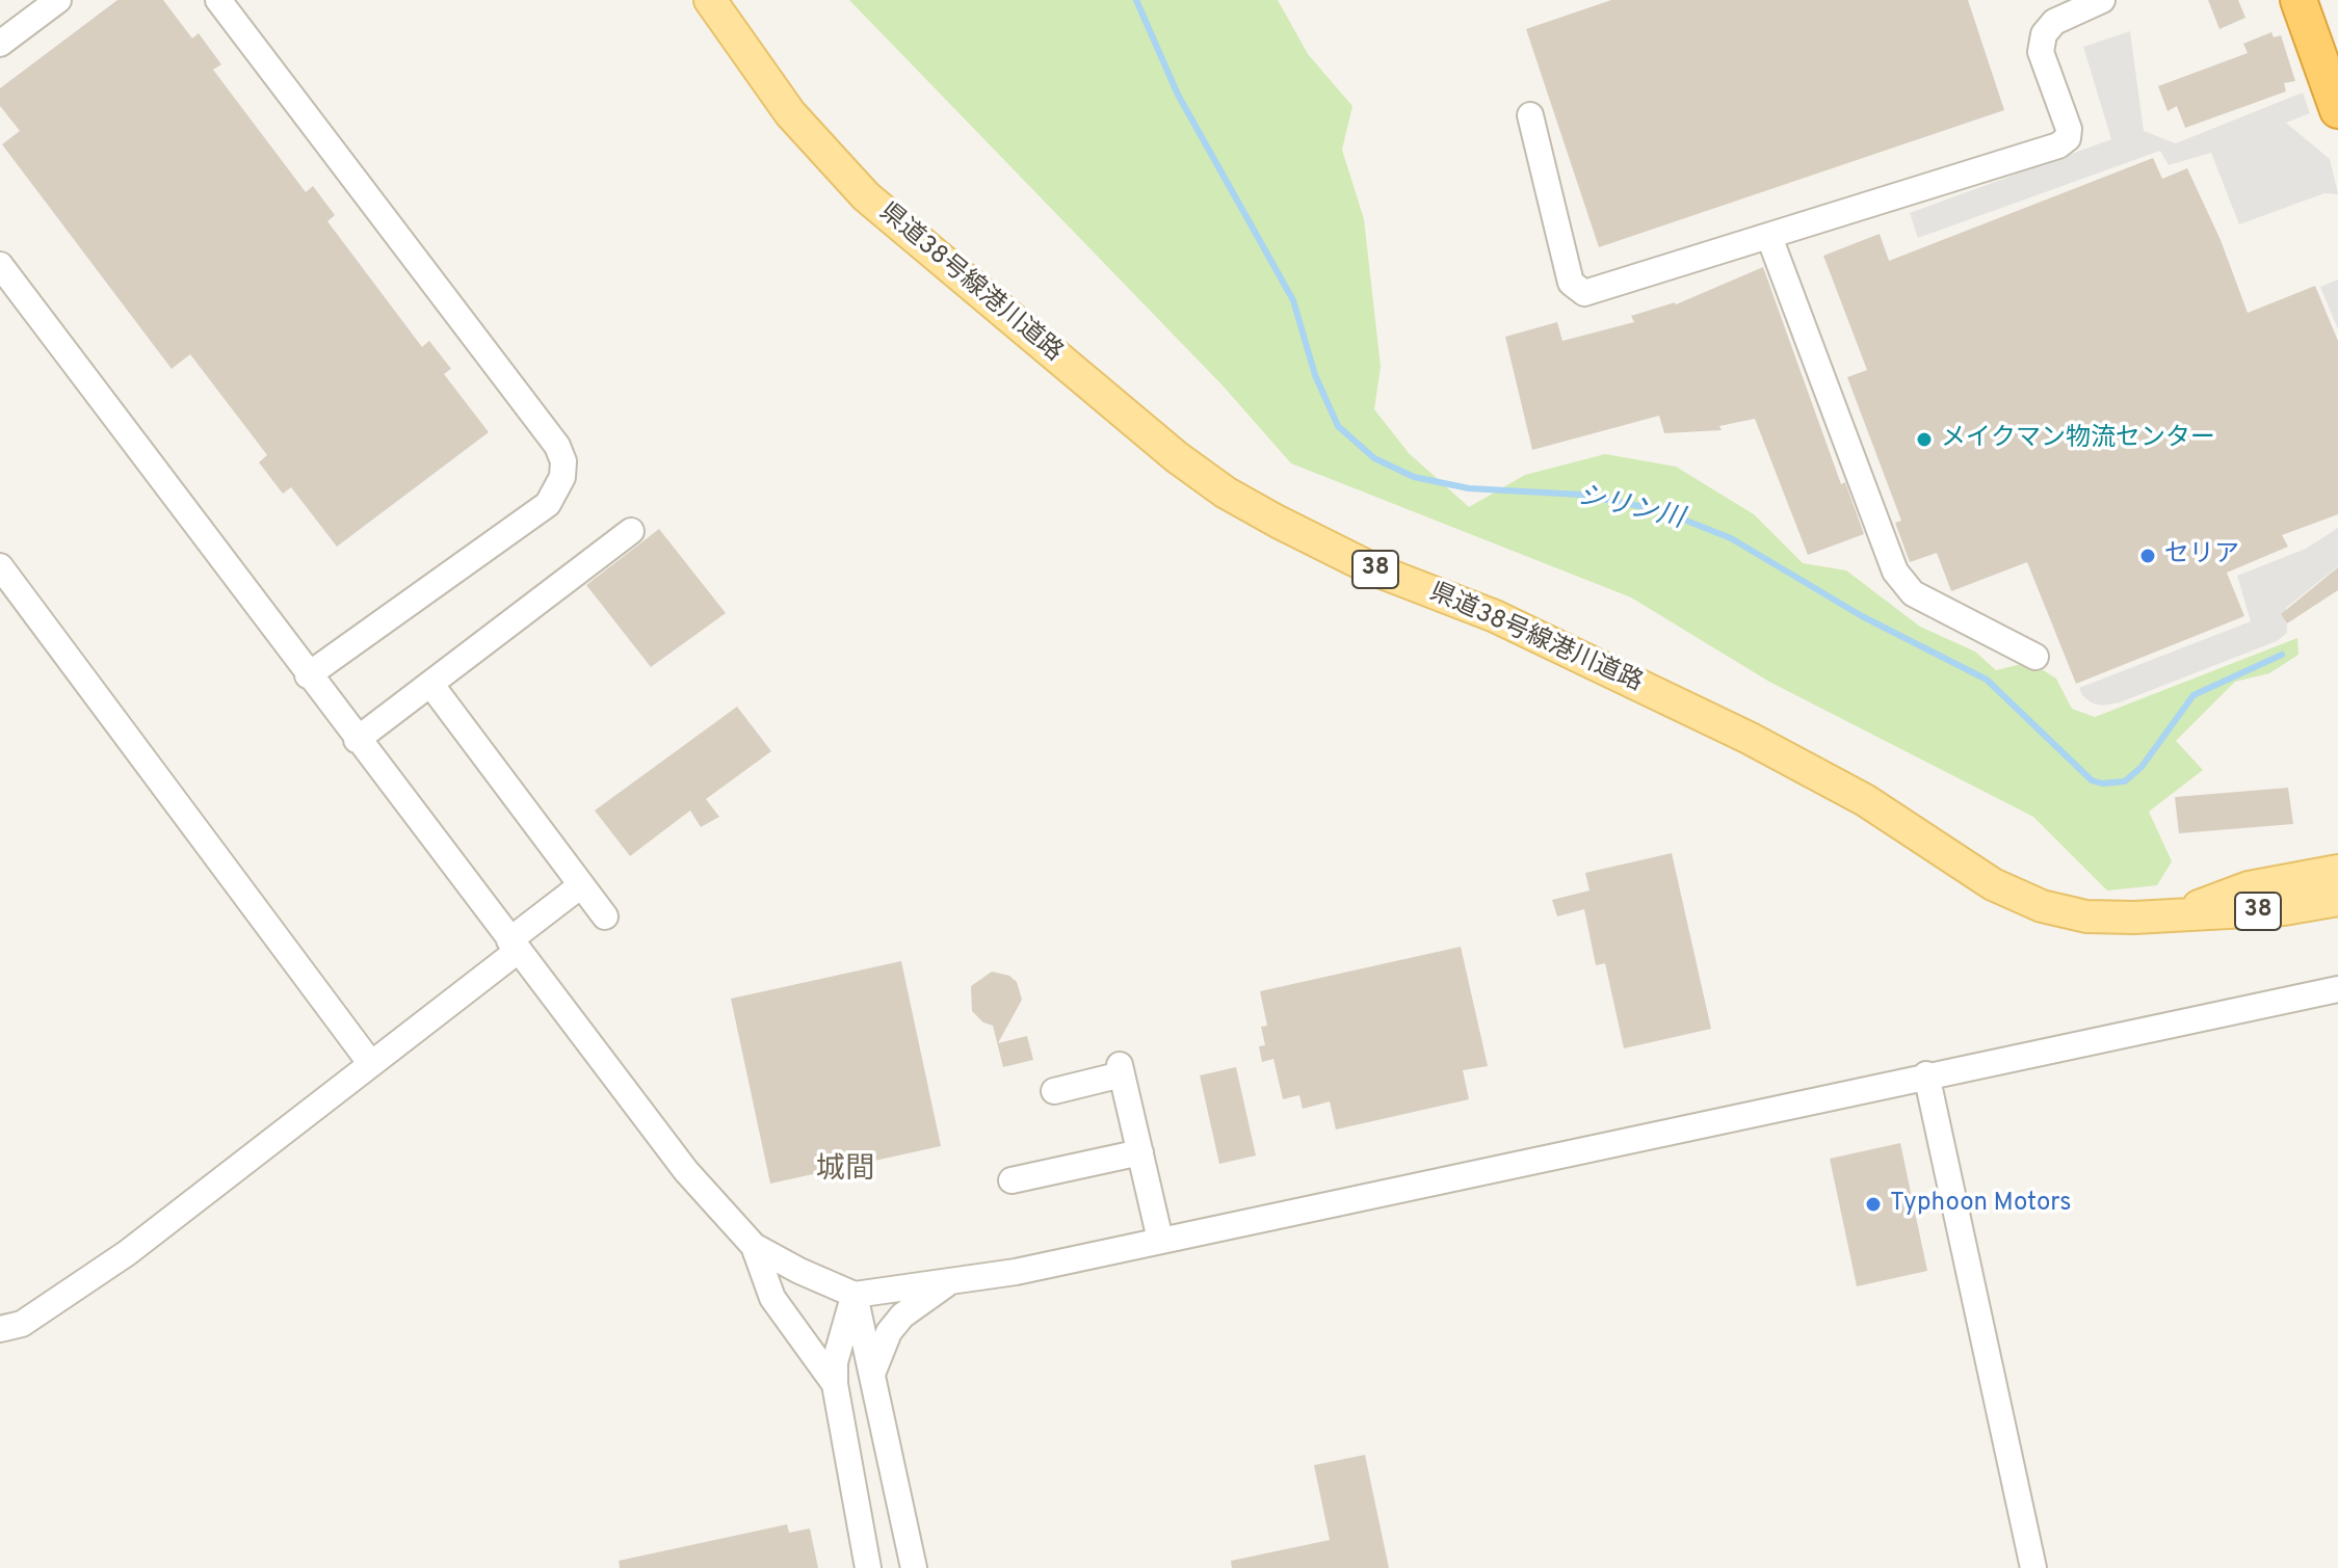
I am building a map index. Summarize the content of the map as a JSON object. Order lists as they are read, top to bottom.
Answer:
{
  "streets": {
    "main road": ["県道38号線港川道路", "38"]
  },
  "districts": ["城間"],
  "water": ["シリン川"],
  "places": ["メイクマン物流センター", "セリア", "Typhoon Motors"]
}
